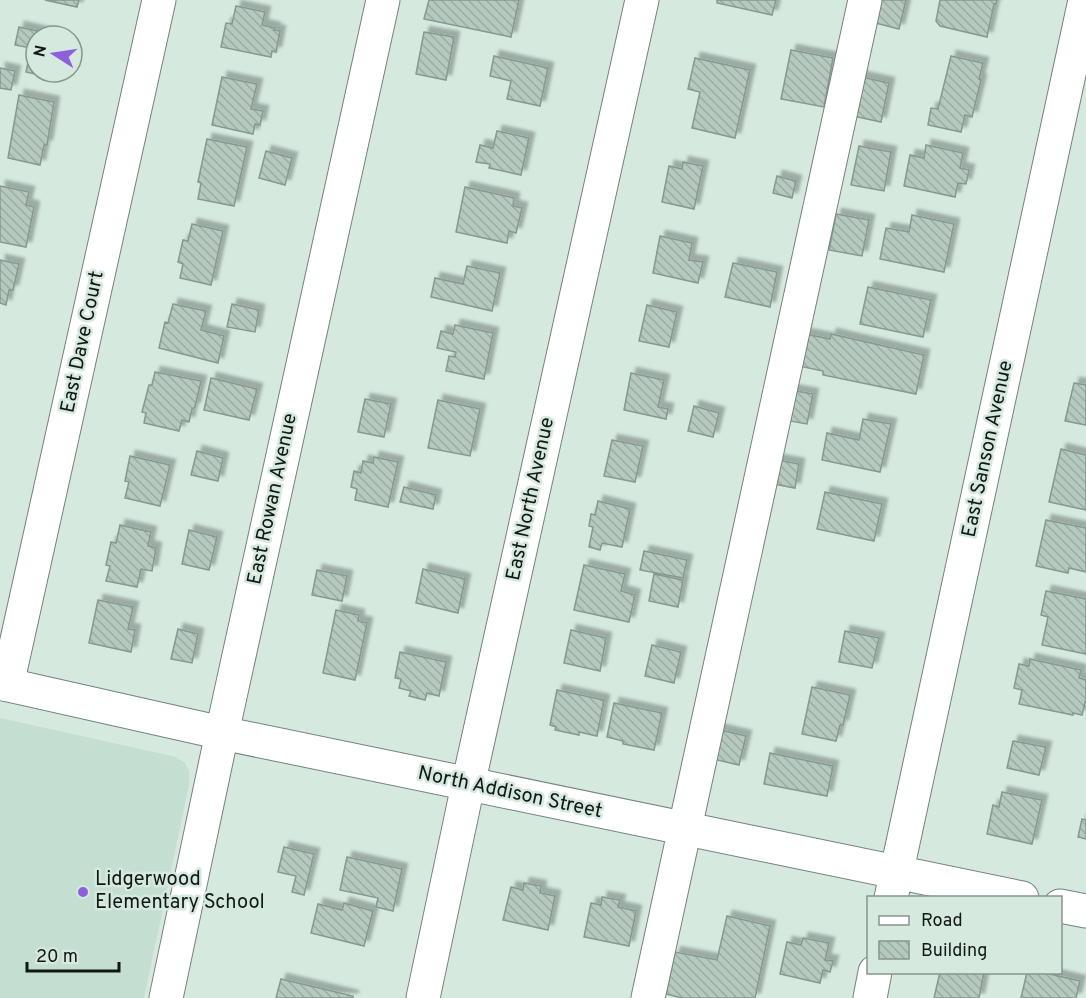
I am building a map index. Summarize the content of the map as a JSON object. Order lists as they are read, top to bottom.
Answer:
{
  "streets": {
    "street": [
      "East Dave Court",
      "East Sanson Avenue",
      "East Rowan Avenue",
      "East North Avenue",
      "North Addison Street"
    ]
  },
  "crossings": [
    ["East Dave Court", "North Addison Street"],
    ["East Sanson Avenue", "North Addison Street"],
    ["East Rowan Avenue", "North Addison Street"],
    ["East North Avenue", "North Addison Street"]
  ],
  "places": ["Lidgerwood Elementary School"],
  "legend": ["Road", "Building"],
  "scale_bar": "20 m",
  "north": "left"
}
